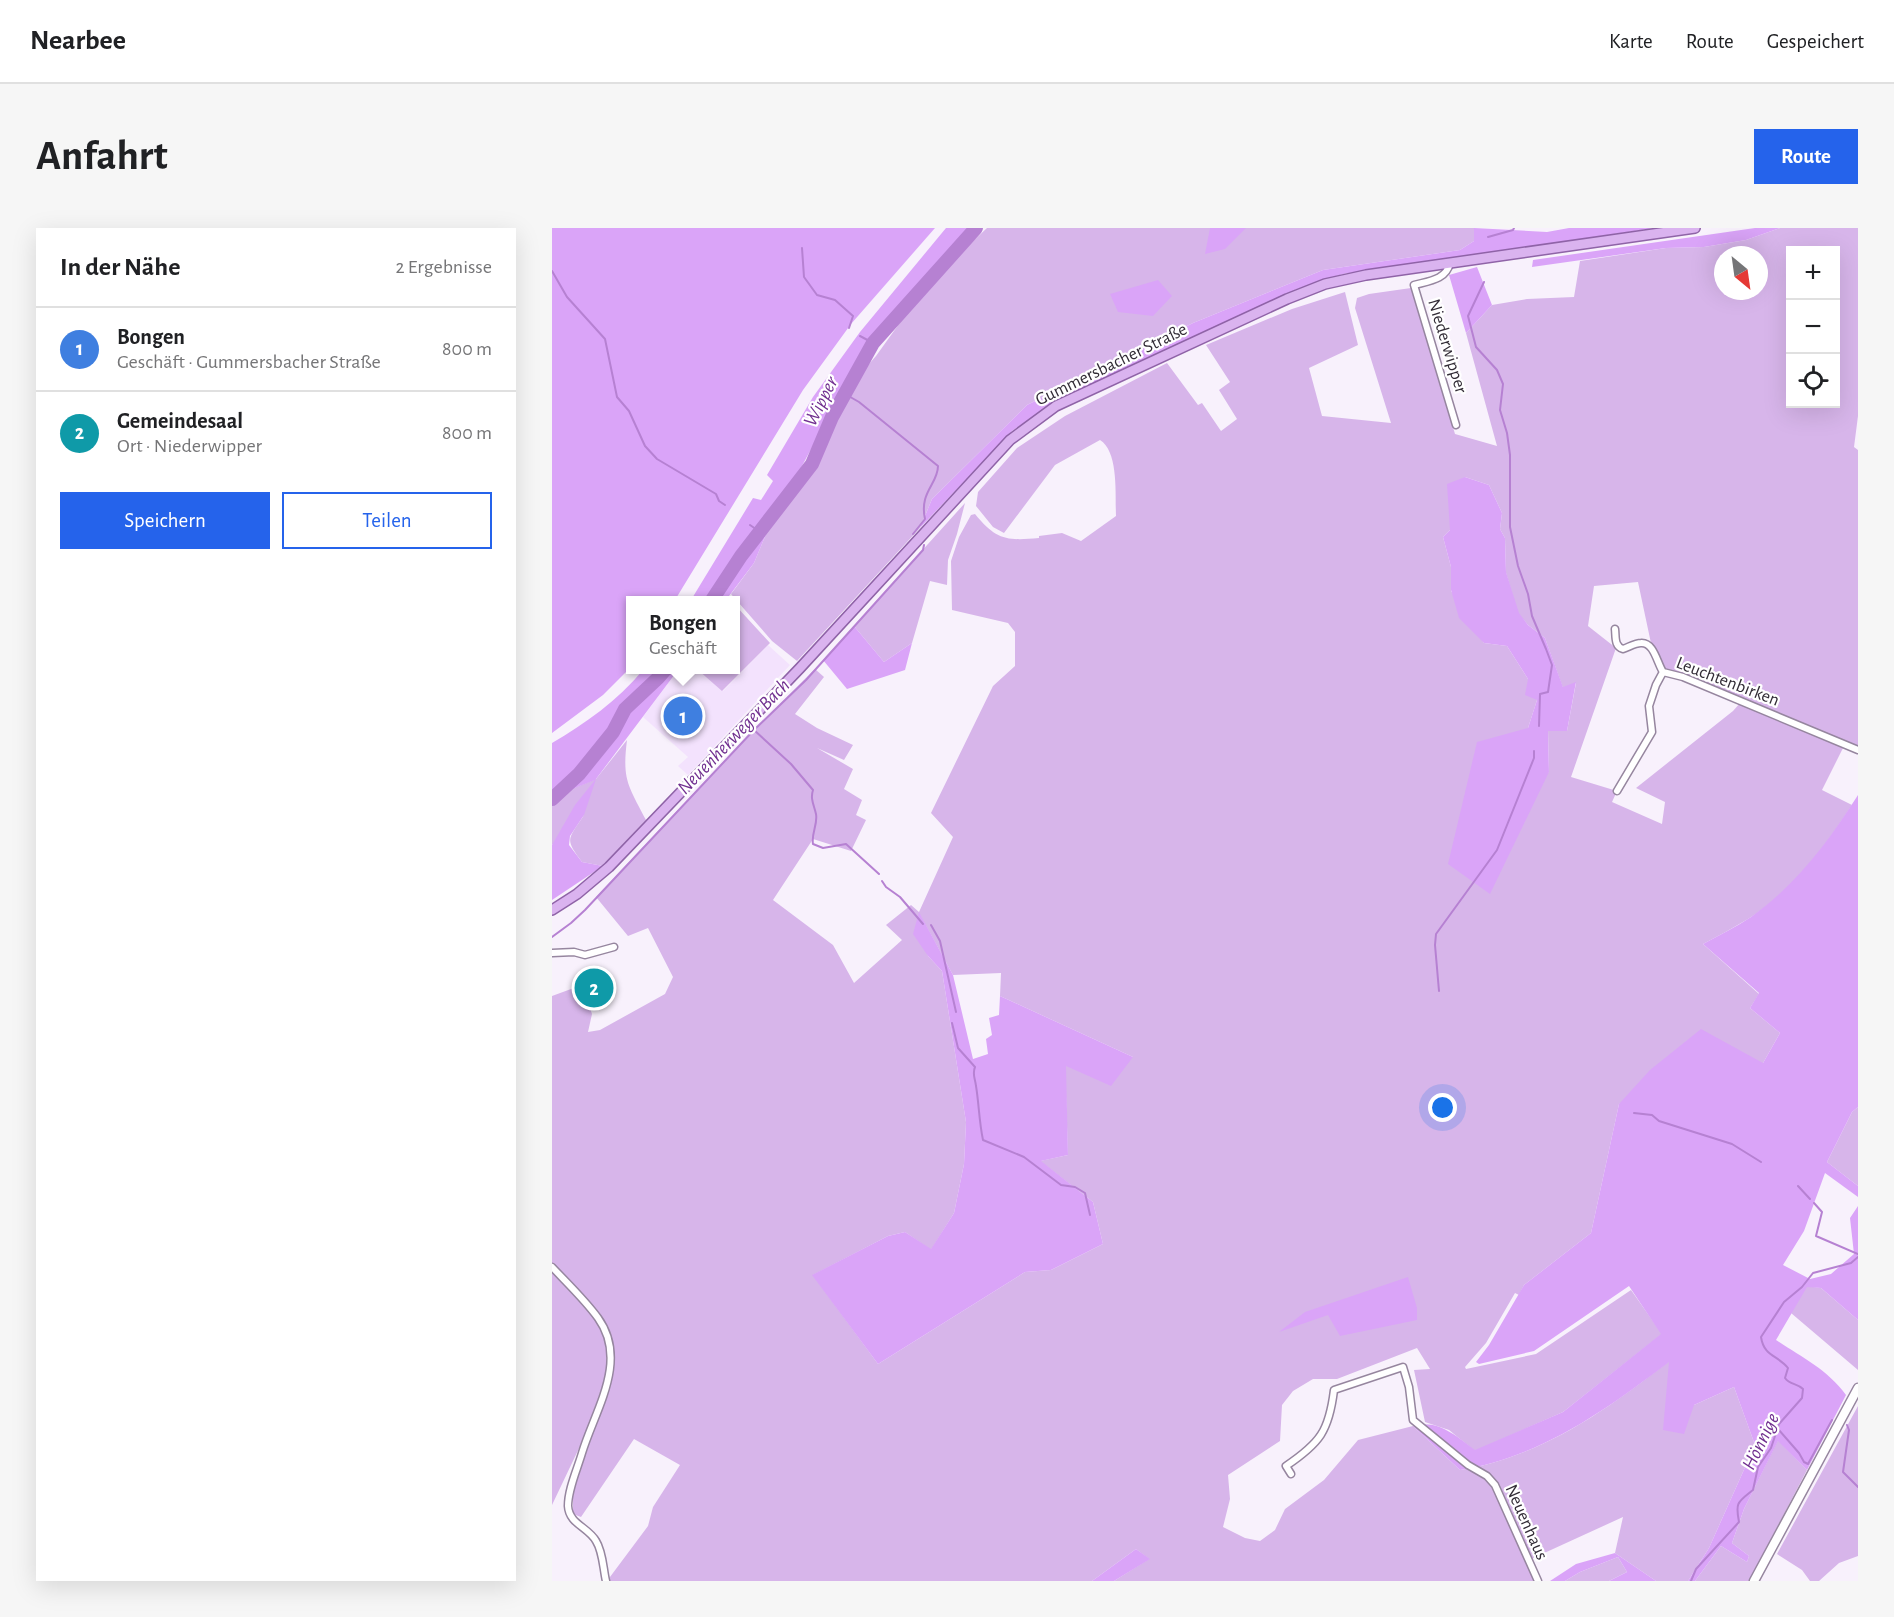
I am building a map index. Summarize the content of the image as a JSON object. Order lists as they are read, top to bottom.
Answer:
{
  "streets": {
    "main road": ["Gummersbacher Straße"],
    "street": ["Niederwipper", "Leuchtenbirken", "Neuenhaus"]
  },
  "crossings": [
    ["Niederwipper", "Gummersbacher Straße"]
  ],
  "water": ["Wipper", "Neuenherweger Bach", "Hönnige"],
  "north": "bottom right",
  "page": {
    "header": "Nearbee",
    "nav": ["Karte", "Route", "Gespeichert"],
    "buttons": [
      "Route",
      ["Speichern", "Teilen"]
    ],
    "title": "Anfahrt",
    "heading": ["In der Nähe", "2 Ergebnisse"],
    "map_buttons": ["+", "−"],
    "list": [
      {
        "mark": "1",
        "name": "Bongen",
        "note": "Geschäft · Gummersbacher Straße",
        "value": "800 m"
      },
      {
        "mark": "2",
        "name": "Gemeindesaal",
        "note": "Ort · Niederwipper",
        "value": "800 m"
      }
    ],
    "popup": ["Bongen", "Geschäft"],
    "pins": ["1", "2"]
  }
}
